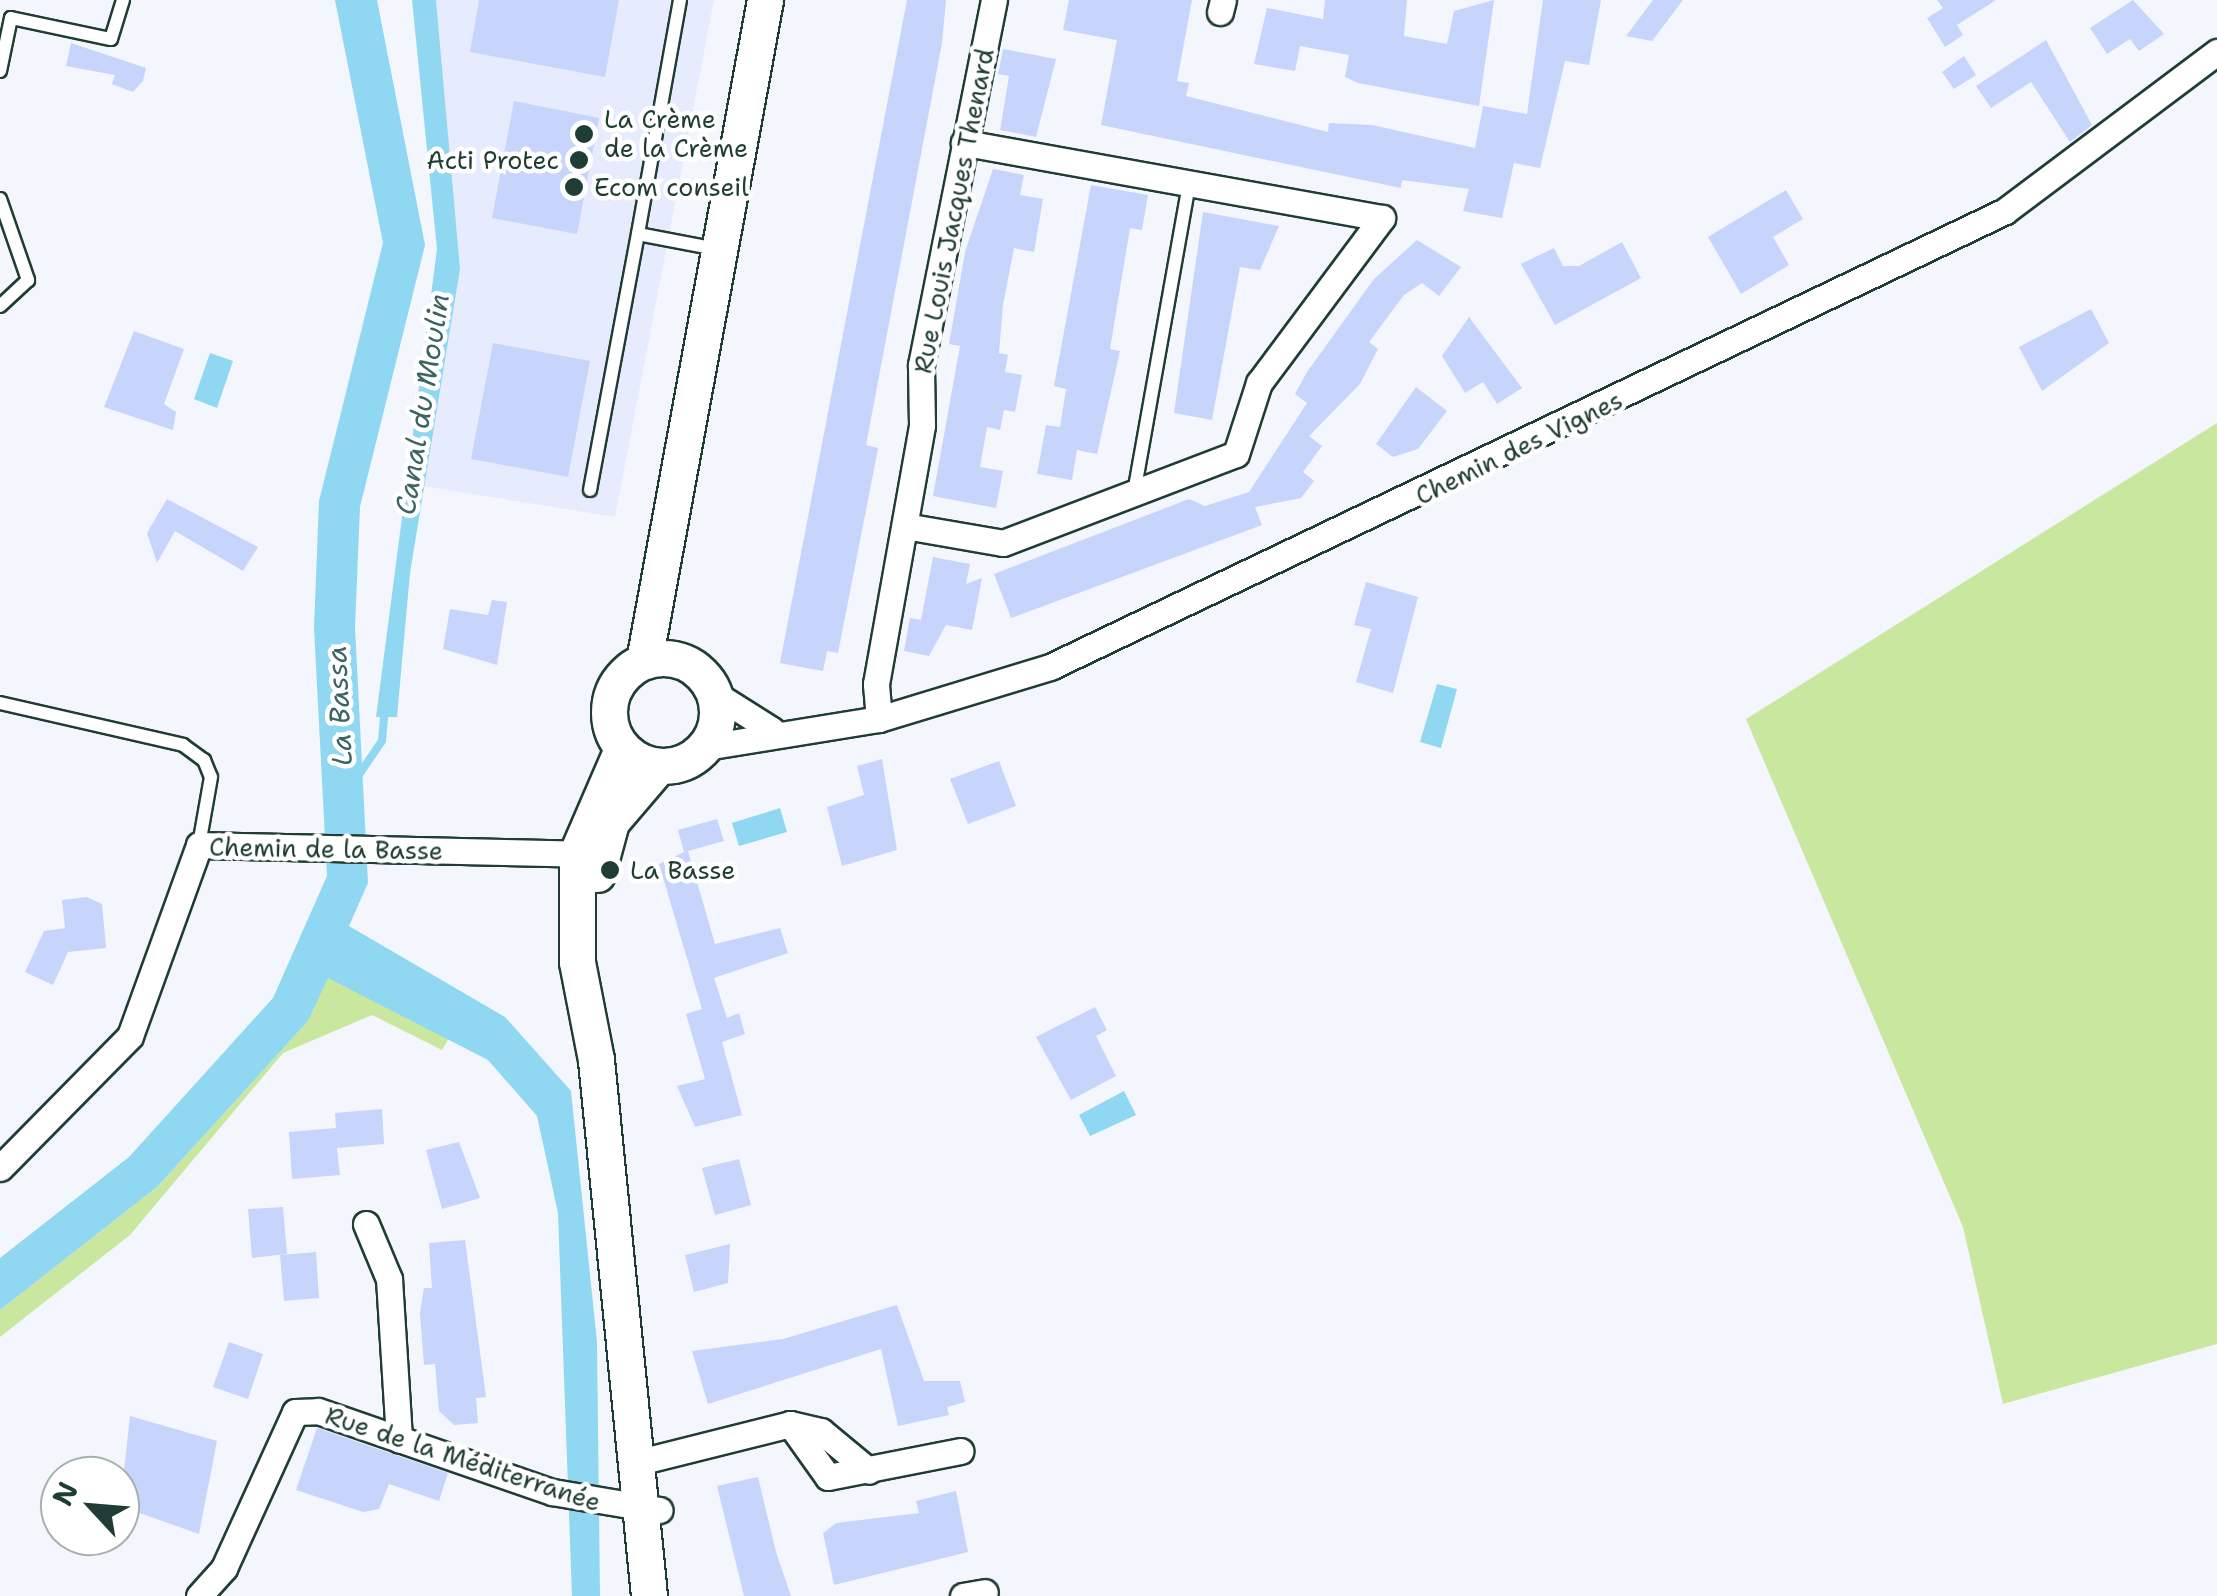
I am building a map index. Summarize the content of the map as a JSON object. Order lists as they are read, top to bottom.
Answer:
{
  "streets": {
    "street": [
      "Rue Louis Jacques Thenard",
      "Chemin des Vignes",
      "Chemin de la Basse",
      "Rue de la Méditerranée"
    ]
  },
  "crossings": [
    ["Rue Louis Jacques Thenard", "Chemin des Vignes"]
  ],
  "water": ["Canal du Moulin", "La Bassa"],
  "places": [
    "La Crème de la Crème",
    "Acti Protec",
    "Ecom conseil",
    "La Basse"
  ],
  "north": "top left"
}
